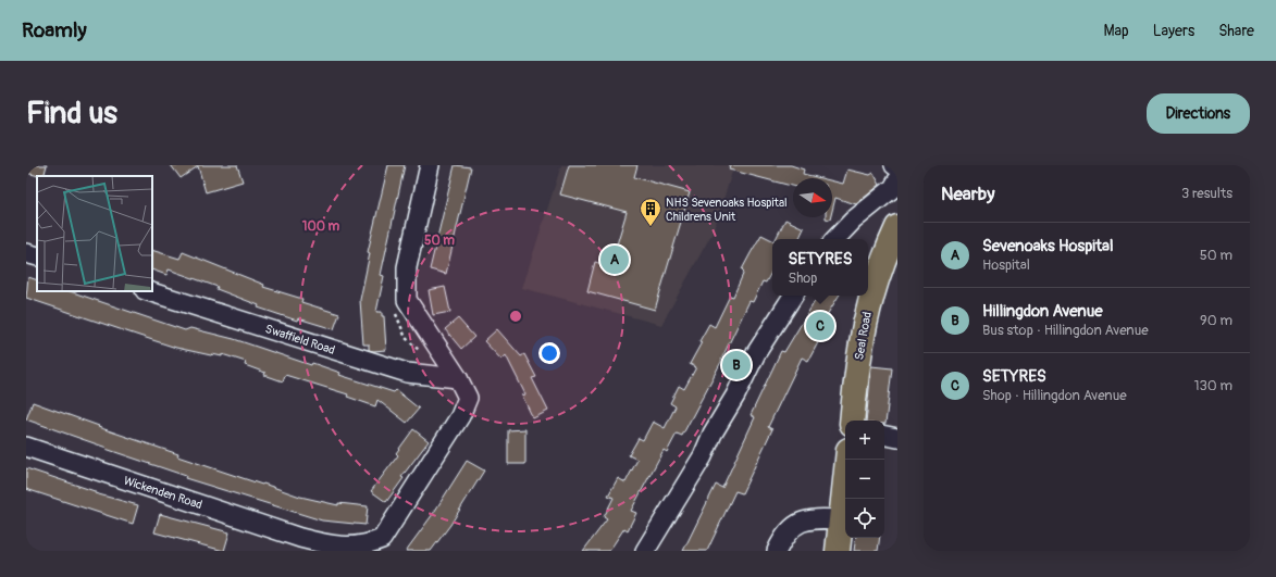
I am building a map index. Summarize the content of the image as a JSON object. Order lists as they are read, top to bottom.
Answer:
{
  "streets": {
    "highway": ["Seal Road"],
    "street": ["Swaffield Road", "Wickenden Road"]
  },
  "crossings": [
    ["Swaffield Road", "Wickenden Road"]
  ],
  "places": {
    "building": ["NHS Sevenoaks Hospital Childrens Unit"]
  },
  "north": "right",
  "page": {
    "header": "Roamly",
    "nav": ["Map", "Layers", "Share"],
    "buttons": "Directions",
    "title": "Find us",
    "heading": ["Nearby", "3 results"],
    "list": [
      {
        "mark": "A",
        "name": "Sevenoaks Hospital",
        "note": "Hospital",
        "value": "50 m"
      },
      {
        "mark": "B",
        "name": "Hillingdon Avenue",
        "note": "Bus stop · Hillingdon Avenue",
        "value": "90 m"
      },
      {
        "mark": "C",
        "name": "SETYRES",
        "note": "Shop · Hillingdon Avenue",
        "value": "130 m"
      }
    ],
    "popup": ["SETYRES", "Shop"],
    "pins": ["A", "C", "B"],
    "map_buttons": ["+", "−"]
  },
  "rings": ["100 m", "50 m"]
}
